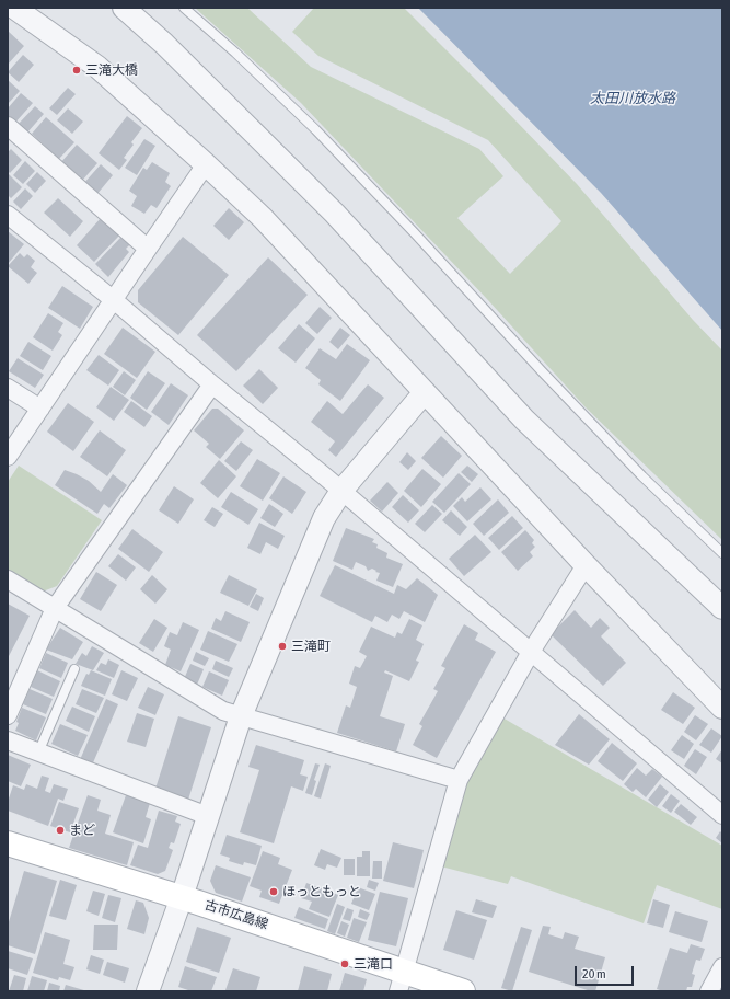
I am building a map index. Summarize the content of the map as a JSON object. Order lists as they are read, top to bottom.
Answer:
{
  "streets": {
    "main road": ["古市広島線"]
  },
  "water": ["太田川放水路"],
  "places": [
    "三滝大橋",
    "三滝町",
    "まど",
    "ほっともっと",
    "三滝口"
  ],
  "scale_bar": "20 m"
}
